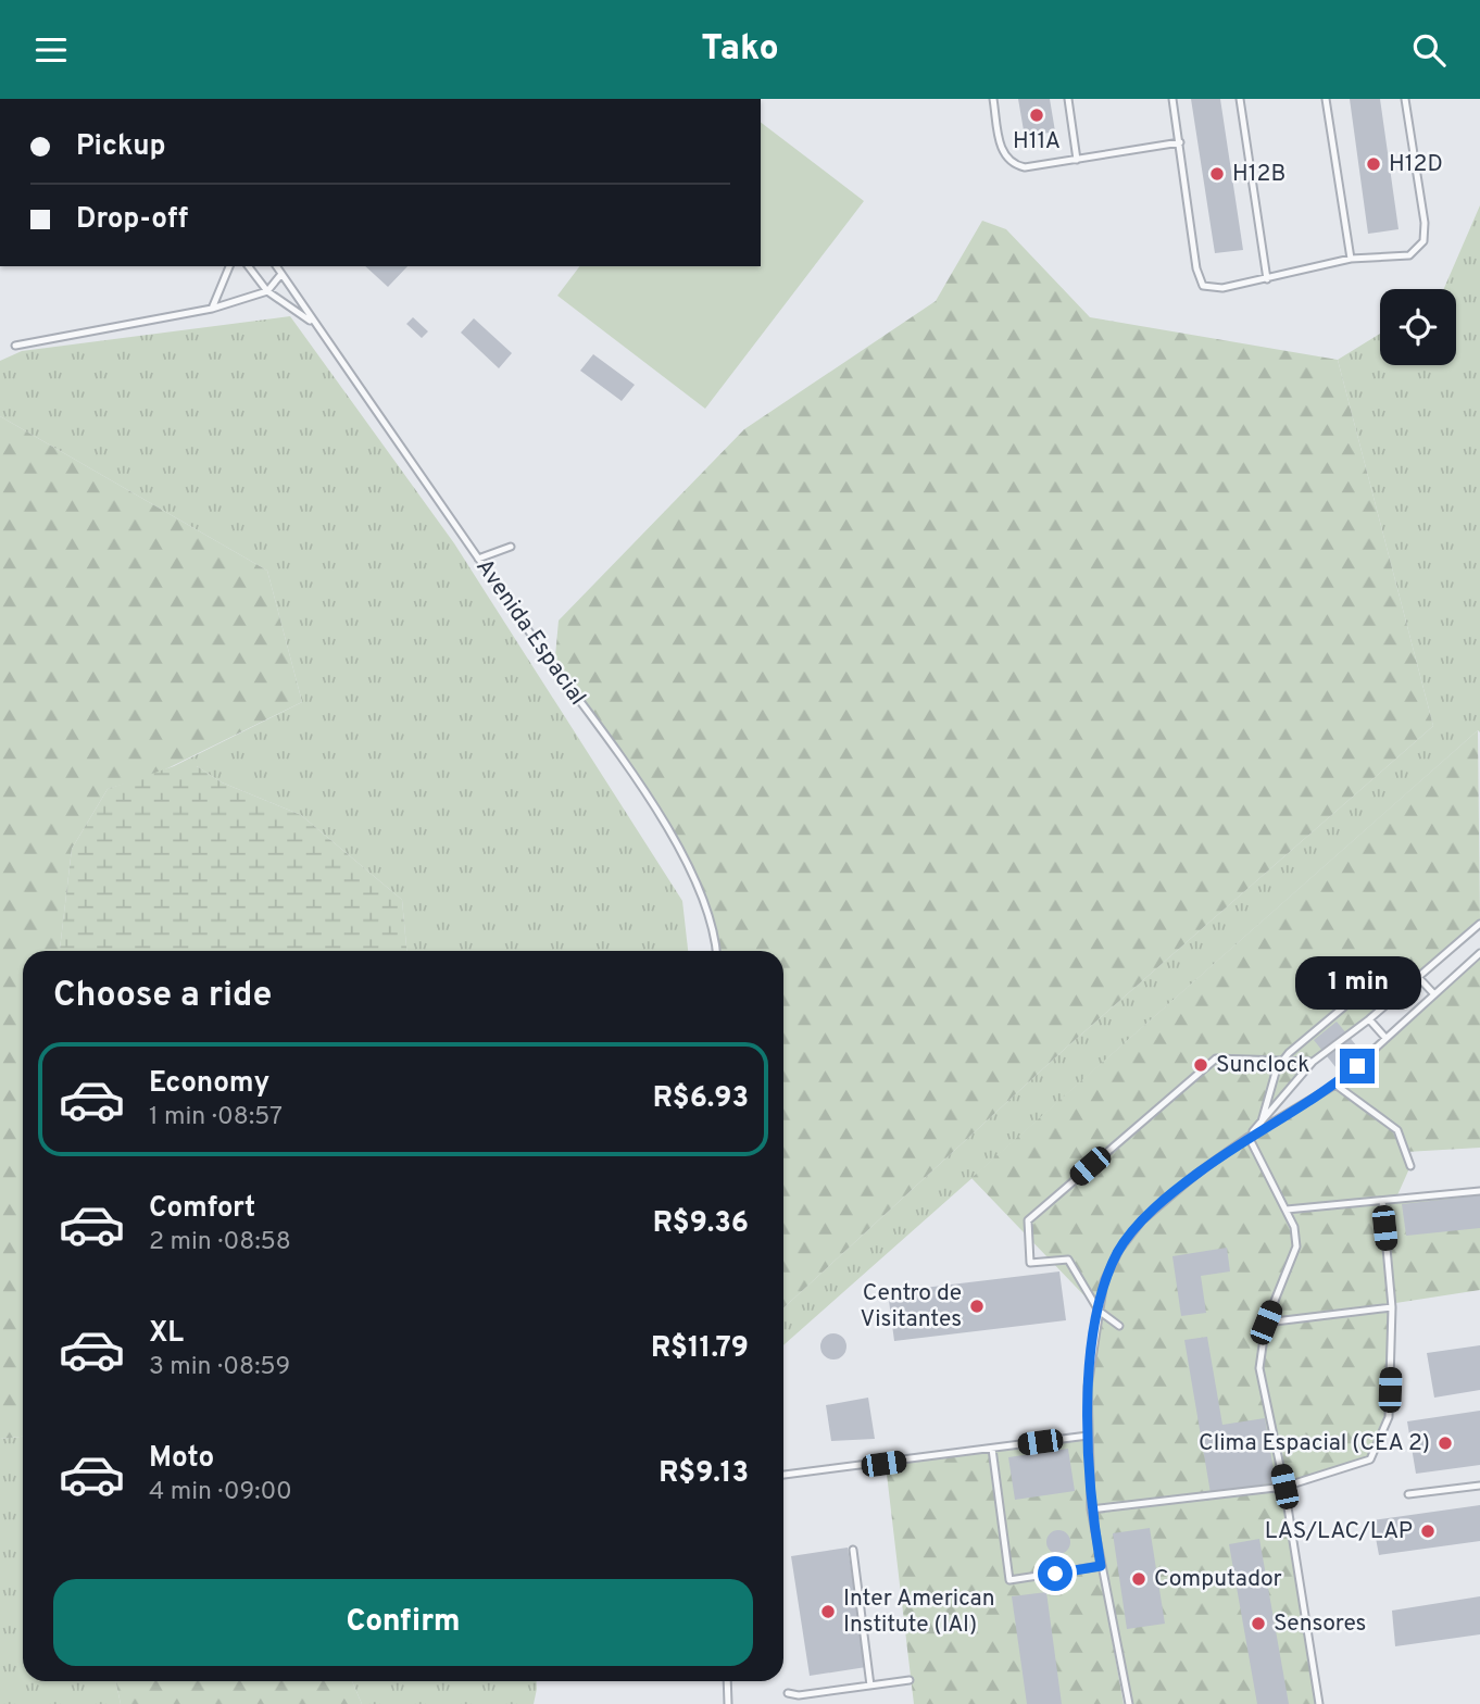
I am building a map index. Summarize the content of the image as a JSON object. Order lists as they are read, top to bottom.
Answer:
{
  "streets": {
    "lane": ["Avenida Espacial"]
  },
  "places": [
    "H11A",
    "H12D",
    "H12B",
    "Sunclock",
    "Centro de Visitantes",
    "Clima Espacial (CEA 2)",
    "LAS/LAC/LAP",
    "Computador",
    "Inter American Institute (IAI)",
    "Sensores"
  ],
  "page": {
    "header": "Tako",
    "banner": ["Pickup", "Drop-off"],
    "heading": "Choose a ride",
    "bubble": "1 min",
    "list": [
      {
        "name": "Economy",
        "note": "1 min · 08:57",
        "value": "R$6.93"
      },
      {
        "name": "Comfort",
        "note": "2 min · 08:58",
        "value": "R$9.36"
      },
      {
        "name": "XL",
        "note": "3 min · 08:59",
        "value": "R$11.79"
      },
      {
        "name": "Moto",
        "note": "4 min · 09:00",
        "value": "R$9.13"
      }
    ],
    "buttons": "Confirm"
  }
}
